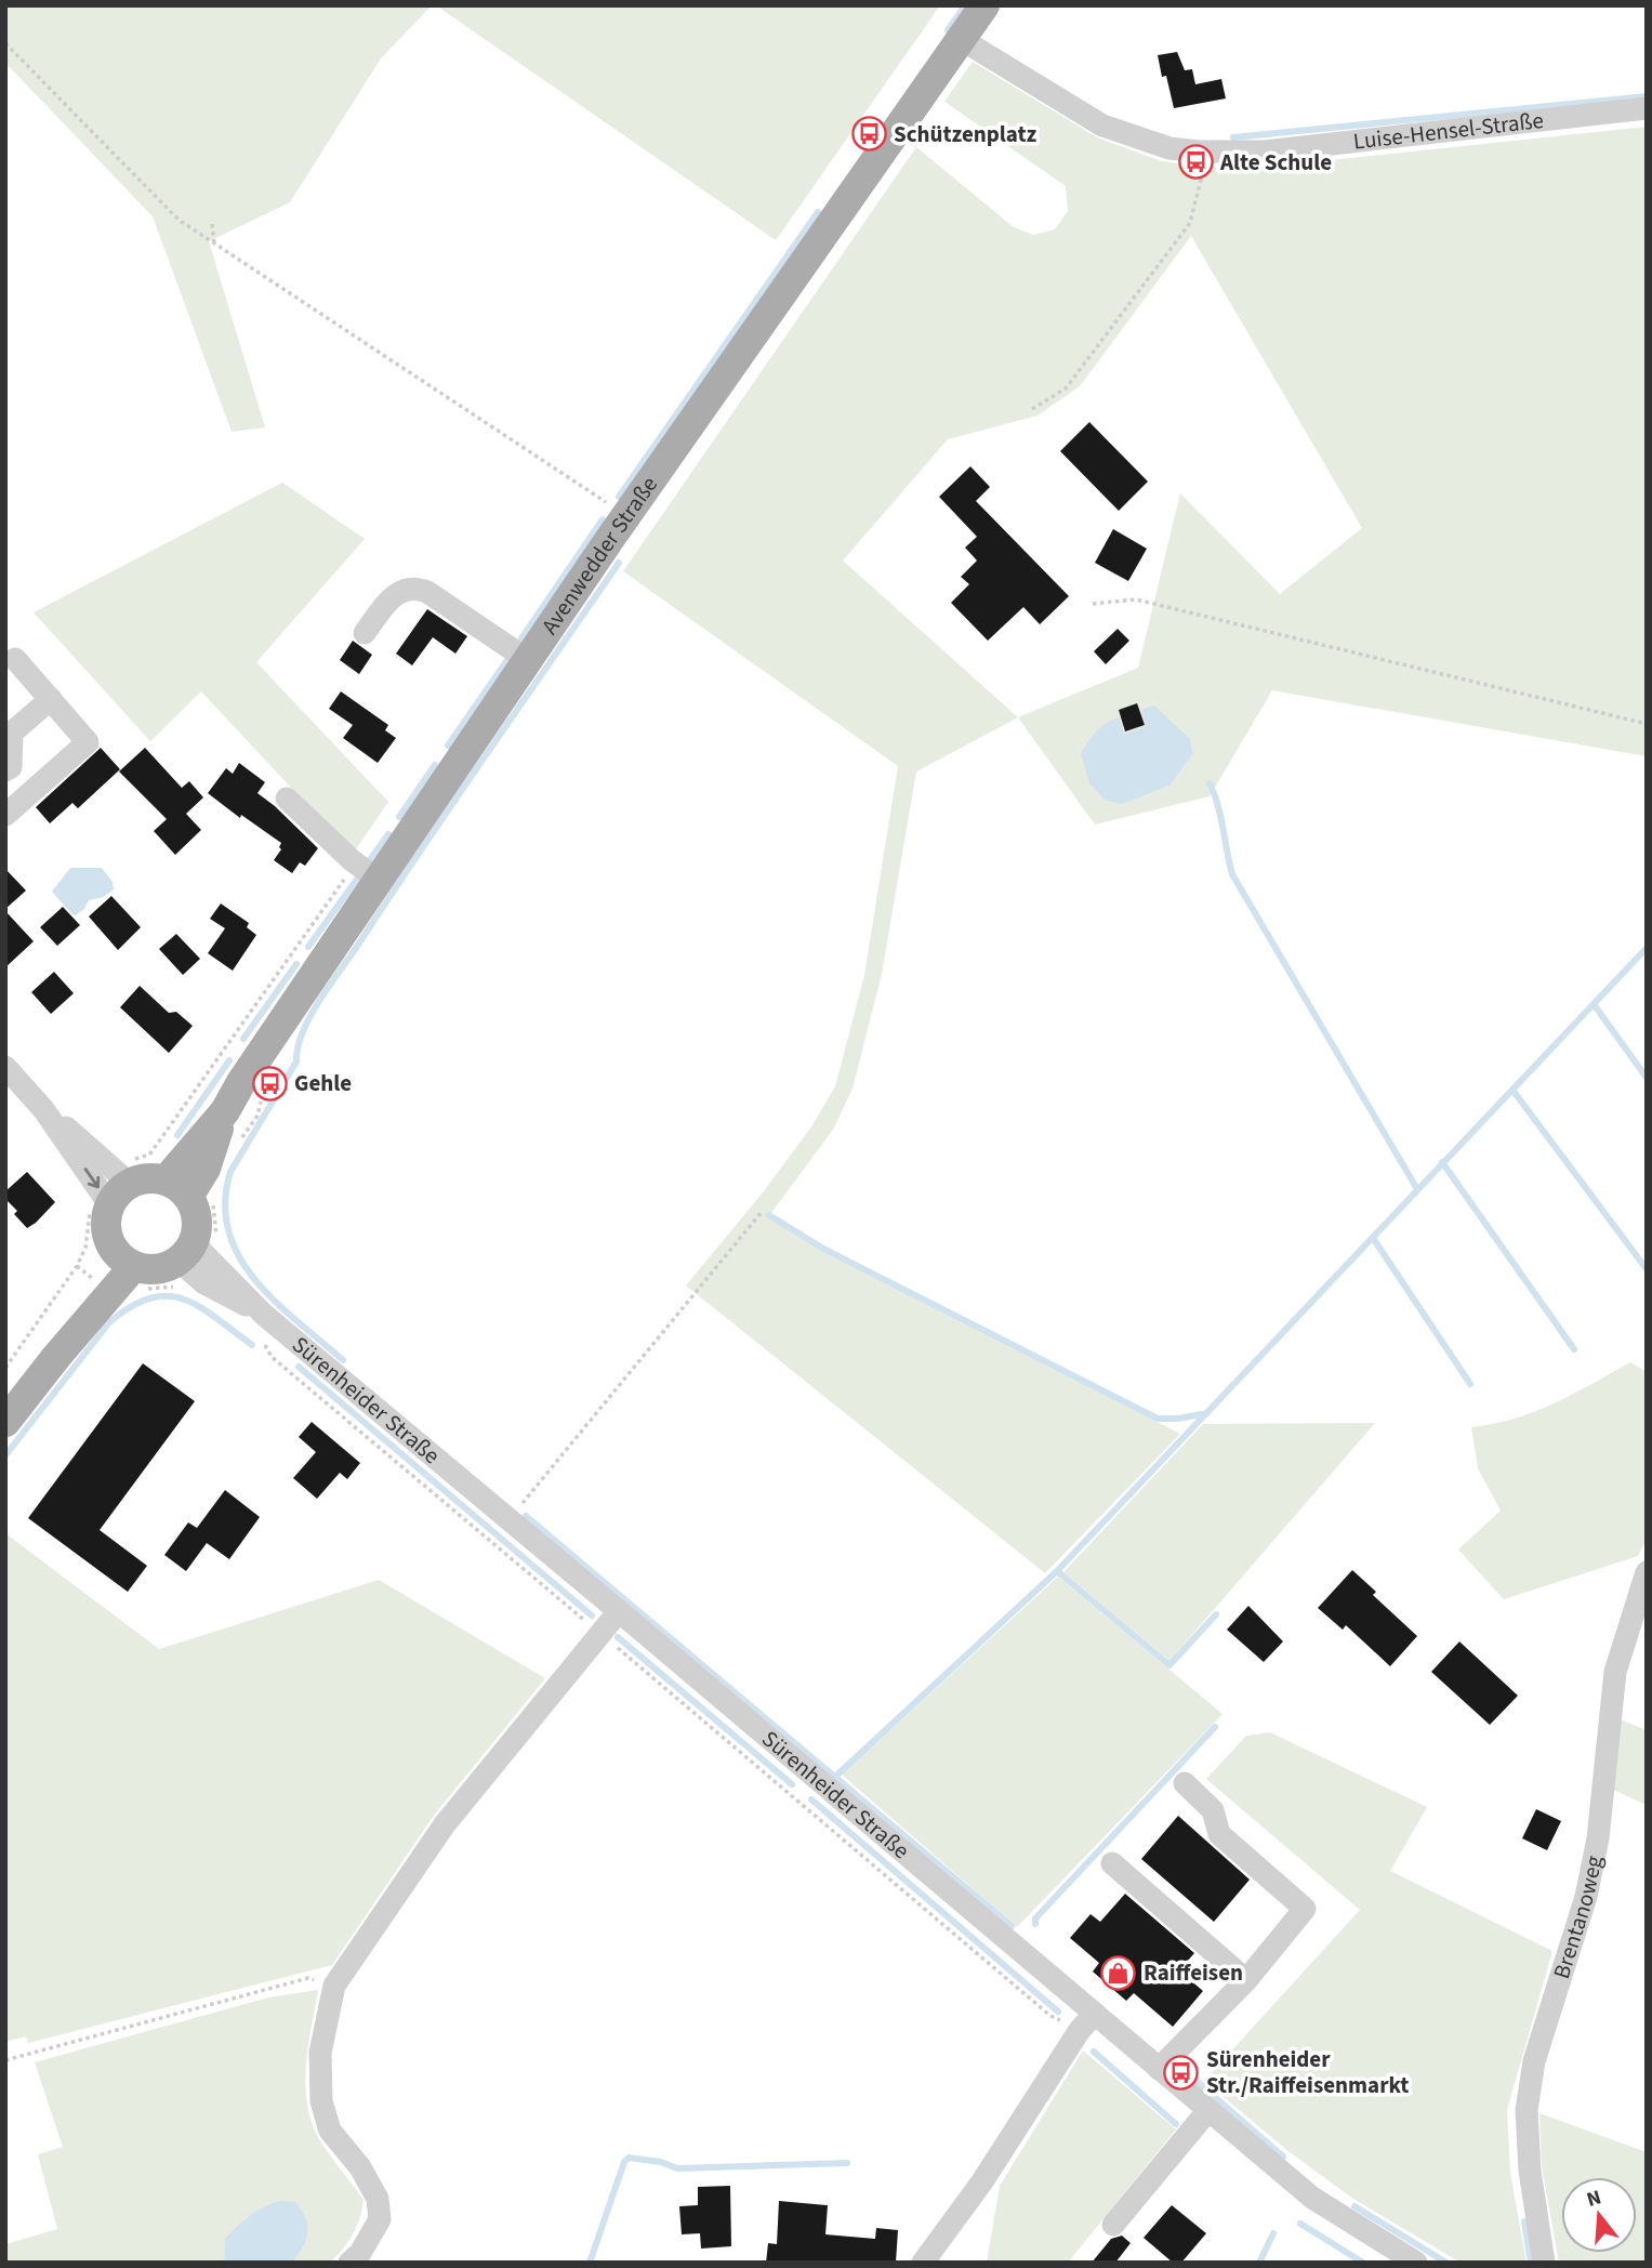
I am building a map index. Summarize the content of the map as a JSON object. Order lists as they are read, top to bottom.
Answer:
{
  "streets": {
    "main road": ["Avenwedder Straße"],
    "street": ["Luise-Hensel-Straße", "Sürenheider Straße", "Brentanoweg"]
  },
  "crossings": [
    ["Luise-Hensel-Straße", "Avenwedder Straße"],
    ["Avenwedder Straße", "Sürenheider Straße"]
  ],
  "places": {
    "bus stop": [
      "Schützenplatz",
      "Alte Schule",
      "Gehle",
      "Sürenheider Str./Raiffeisenmarkt"
    ],
    "shop": ["Raiffeisen"]
  },
  "north": "top"
}
